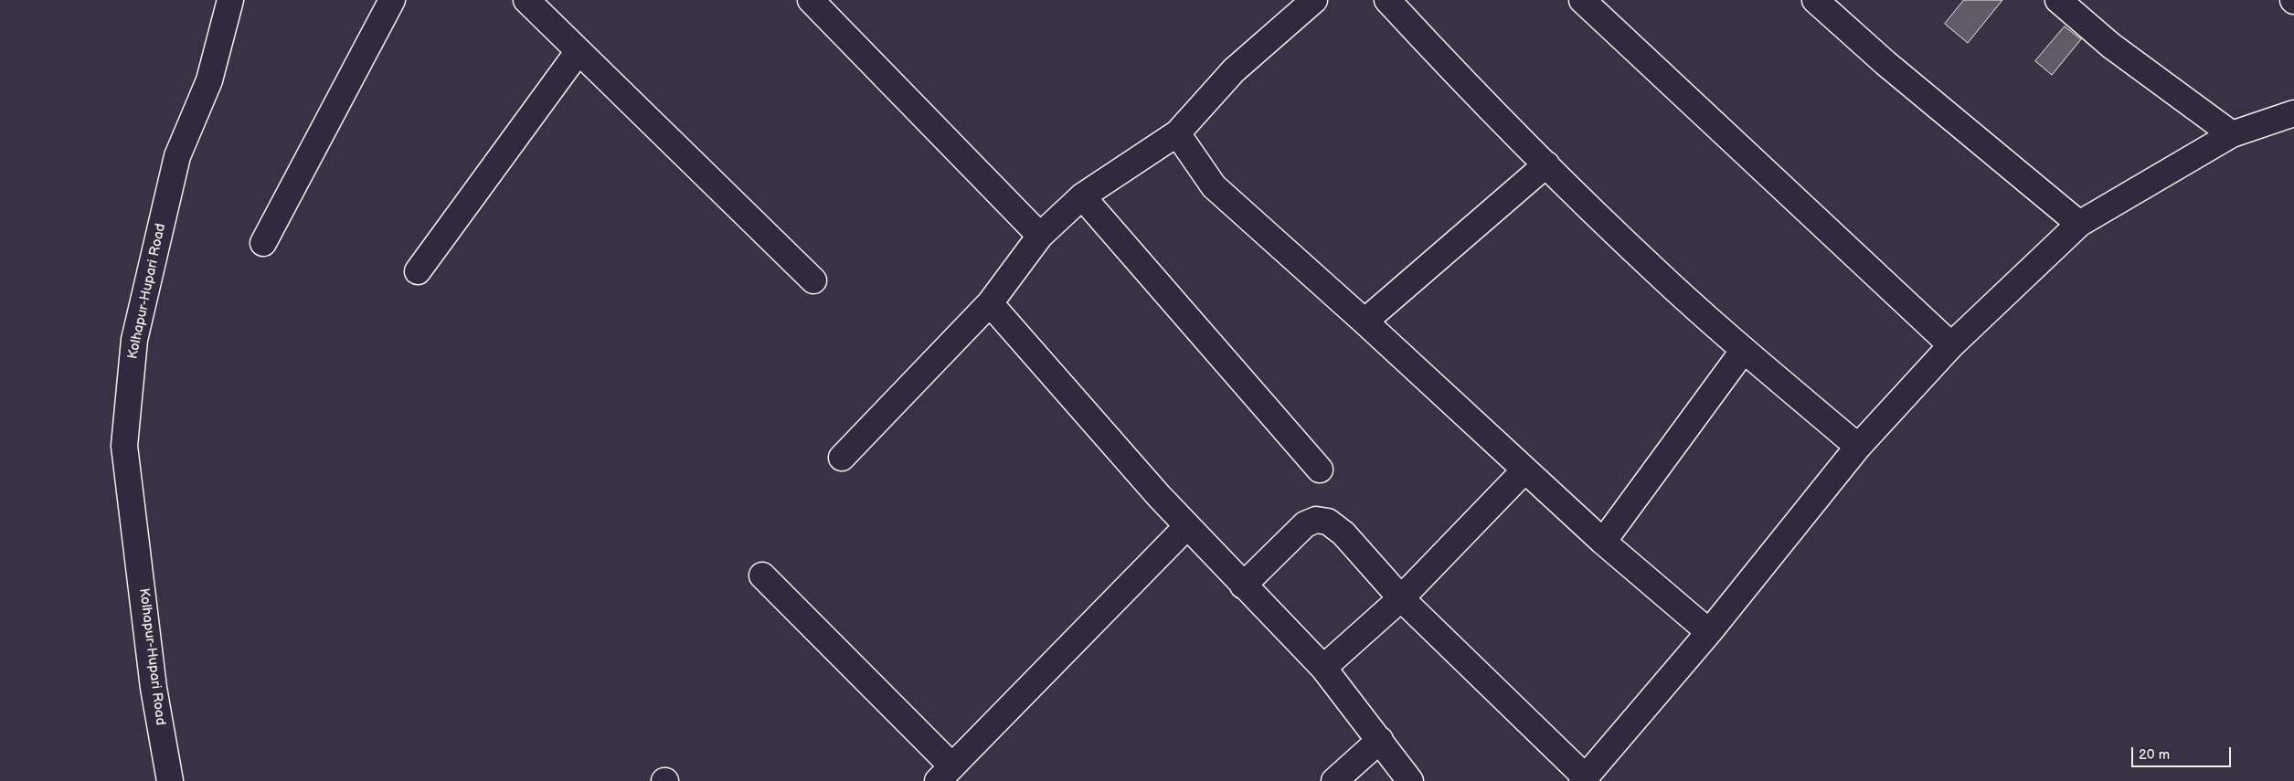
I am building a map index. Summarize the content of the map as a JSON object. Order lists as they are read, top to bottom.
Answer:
{
  "streets": {
    "street": ["Kolhapur-Hupari Road"]
  },
  "scale_bar": "20 m"
}
